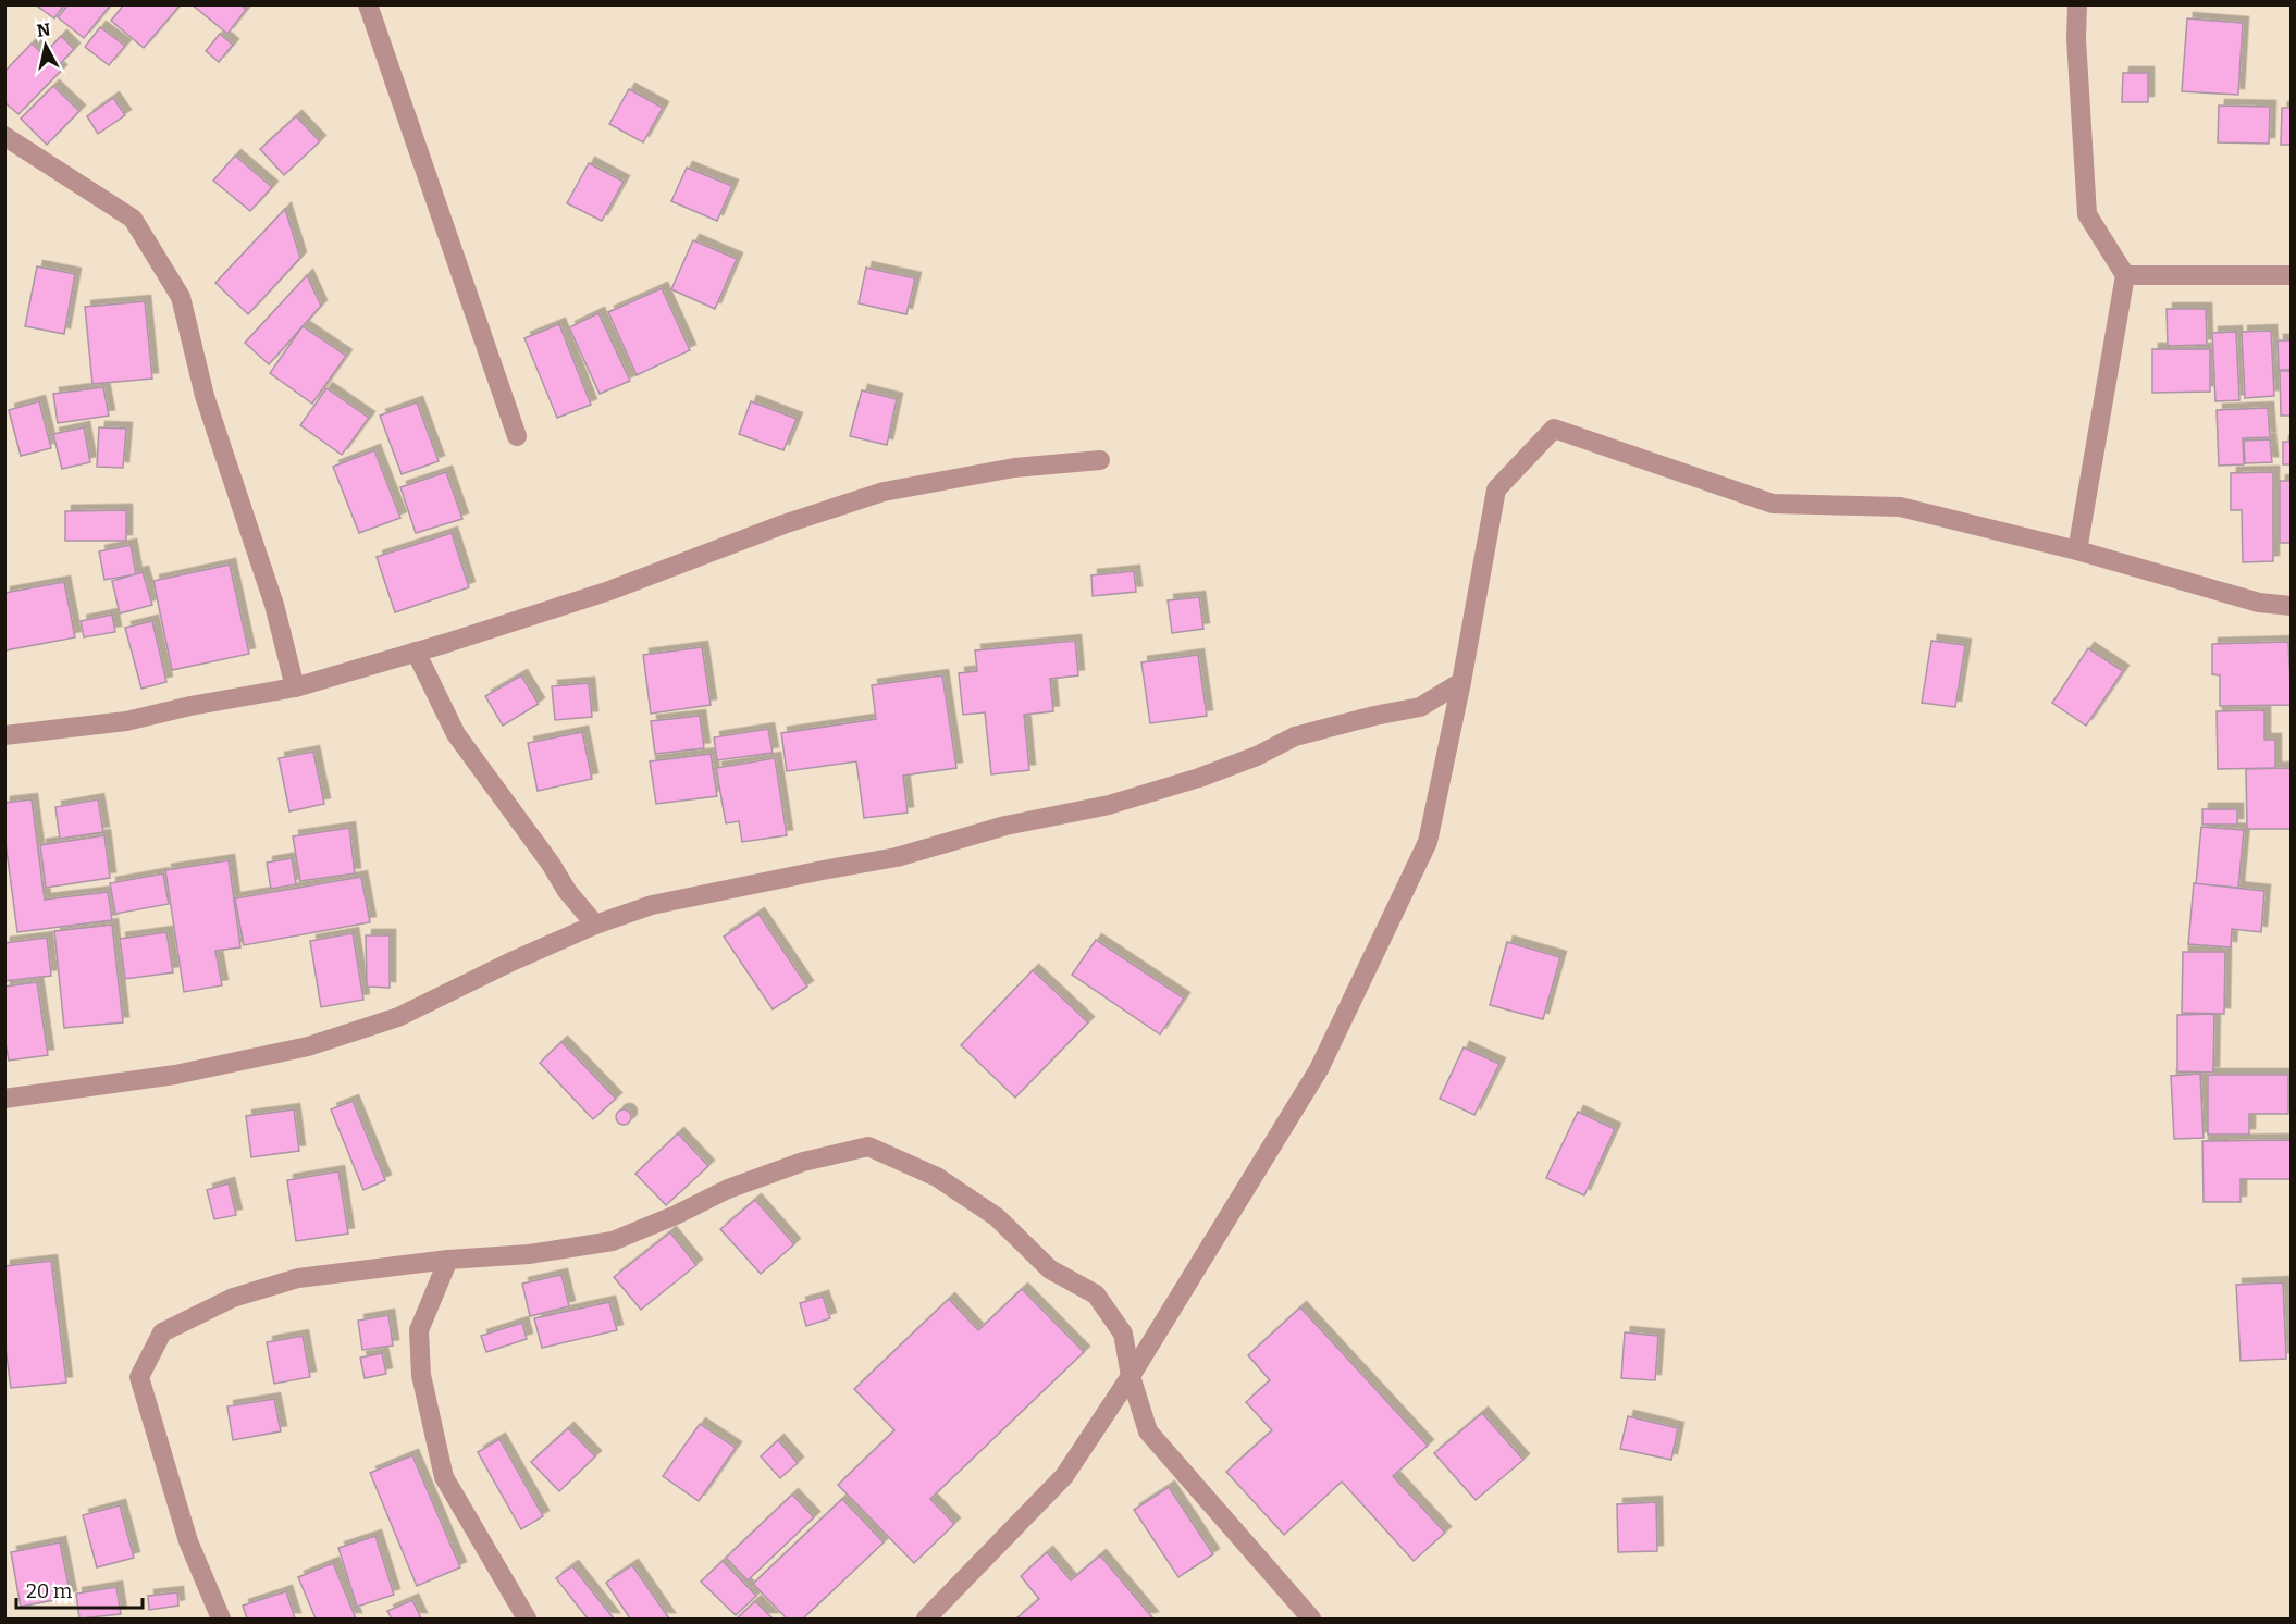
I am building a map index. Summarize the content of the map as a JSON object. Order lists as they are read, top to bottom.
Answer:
{
  "scale_bar": "20 m",
  "north": "top"
}
